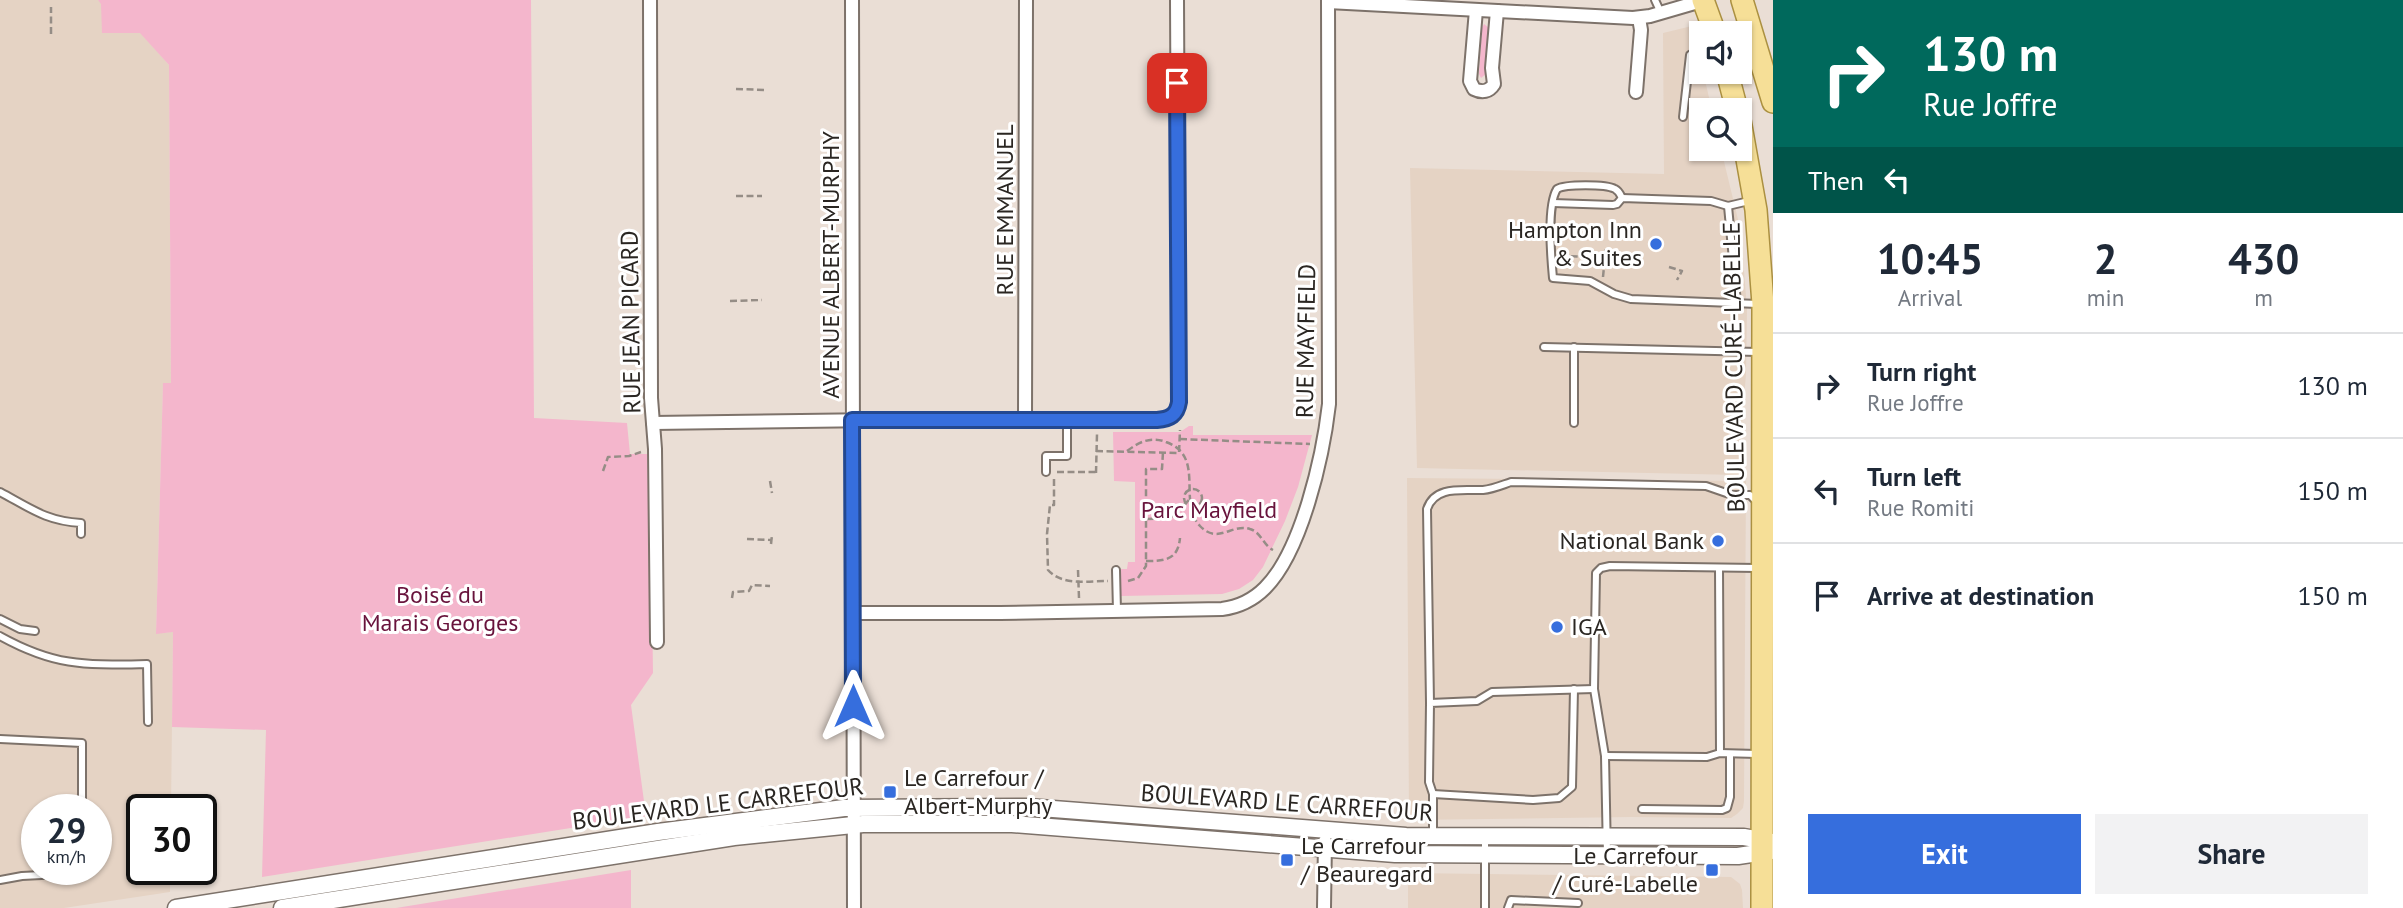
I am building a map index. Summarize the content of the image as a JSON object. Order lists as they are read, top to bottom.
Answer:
{
  "streets": {
    "main road": ["BOULEVARD CURÉ-LABELLE"],
    "street": [
      "RUE EMMANUEL",
      "AVENUE ALBERT-MURPHY",
      "RUE JEAN PICARD",
      "RUE MAYFIELD",
      "BOULEVARD LE CARREFOUR"
    ]
  },
  "crossings": [
    ["AVENUE ALBERT-MURPHY", "RUE MAYFIELD"],
    ["AVENUE ALBERT-MURPHY", "BOULEVARD LE CARREFOUR"],
    ["BOULEVARD CURÉ-LABELLE", "BOULEVARD LE CARREFOUR"]
  ],
  "parks": ["Parc Mayfield", "Boisé du Marais Georges"],
  "places": {
    "other": ["Hampton Inn & Suites", "National Bank", "IGA"],
    "transit": ["Le Carrefour / Albert-Murphy", "Le Carrefour / Beauregard", "Le Carrefour / Curé-Labelle"]
  },
  "page": {
    "turn": ["130 m", "Rue Joffre"],
    "then": "Then",
    "eta": [
      "10:45",
      "Arrival",
      "2",
      "min",
      "430",
      "m"
    ],
    "list": [
      {
        "name": "Turn right",
        "note": "Rue Joffre",
        "value": "130 m"
      },
      {
        "name": "Turn left",
        "note": "Rue Romiti",
        "value": "150 m"
      },
      {
        "name": "Arrive at destination",
        "value": "150 m"
      }
    ],
    "speed": "29 km/h",
    "limit": "30",
    "buttons": ["Exit", "Share"]
  }
}
